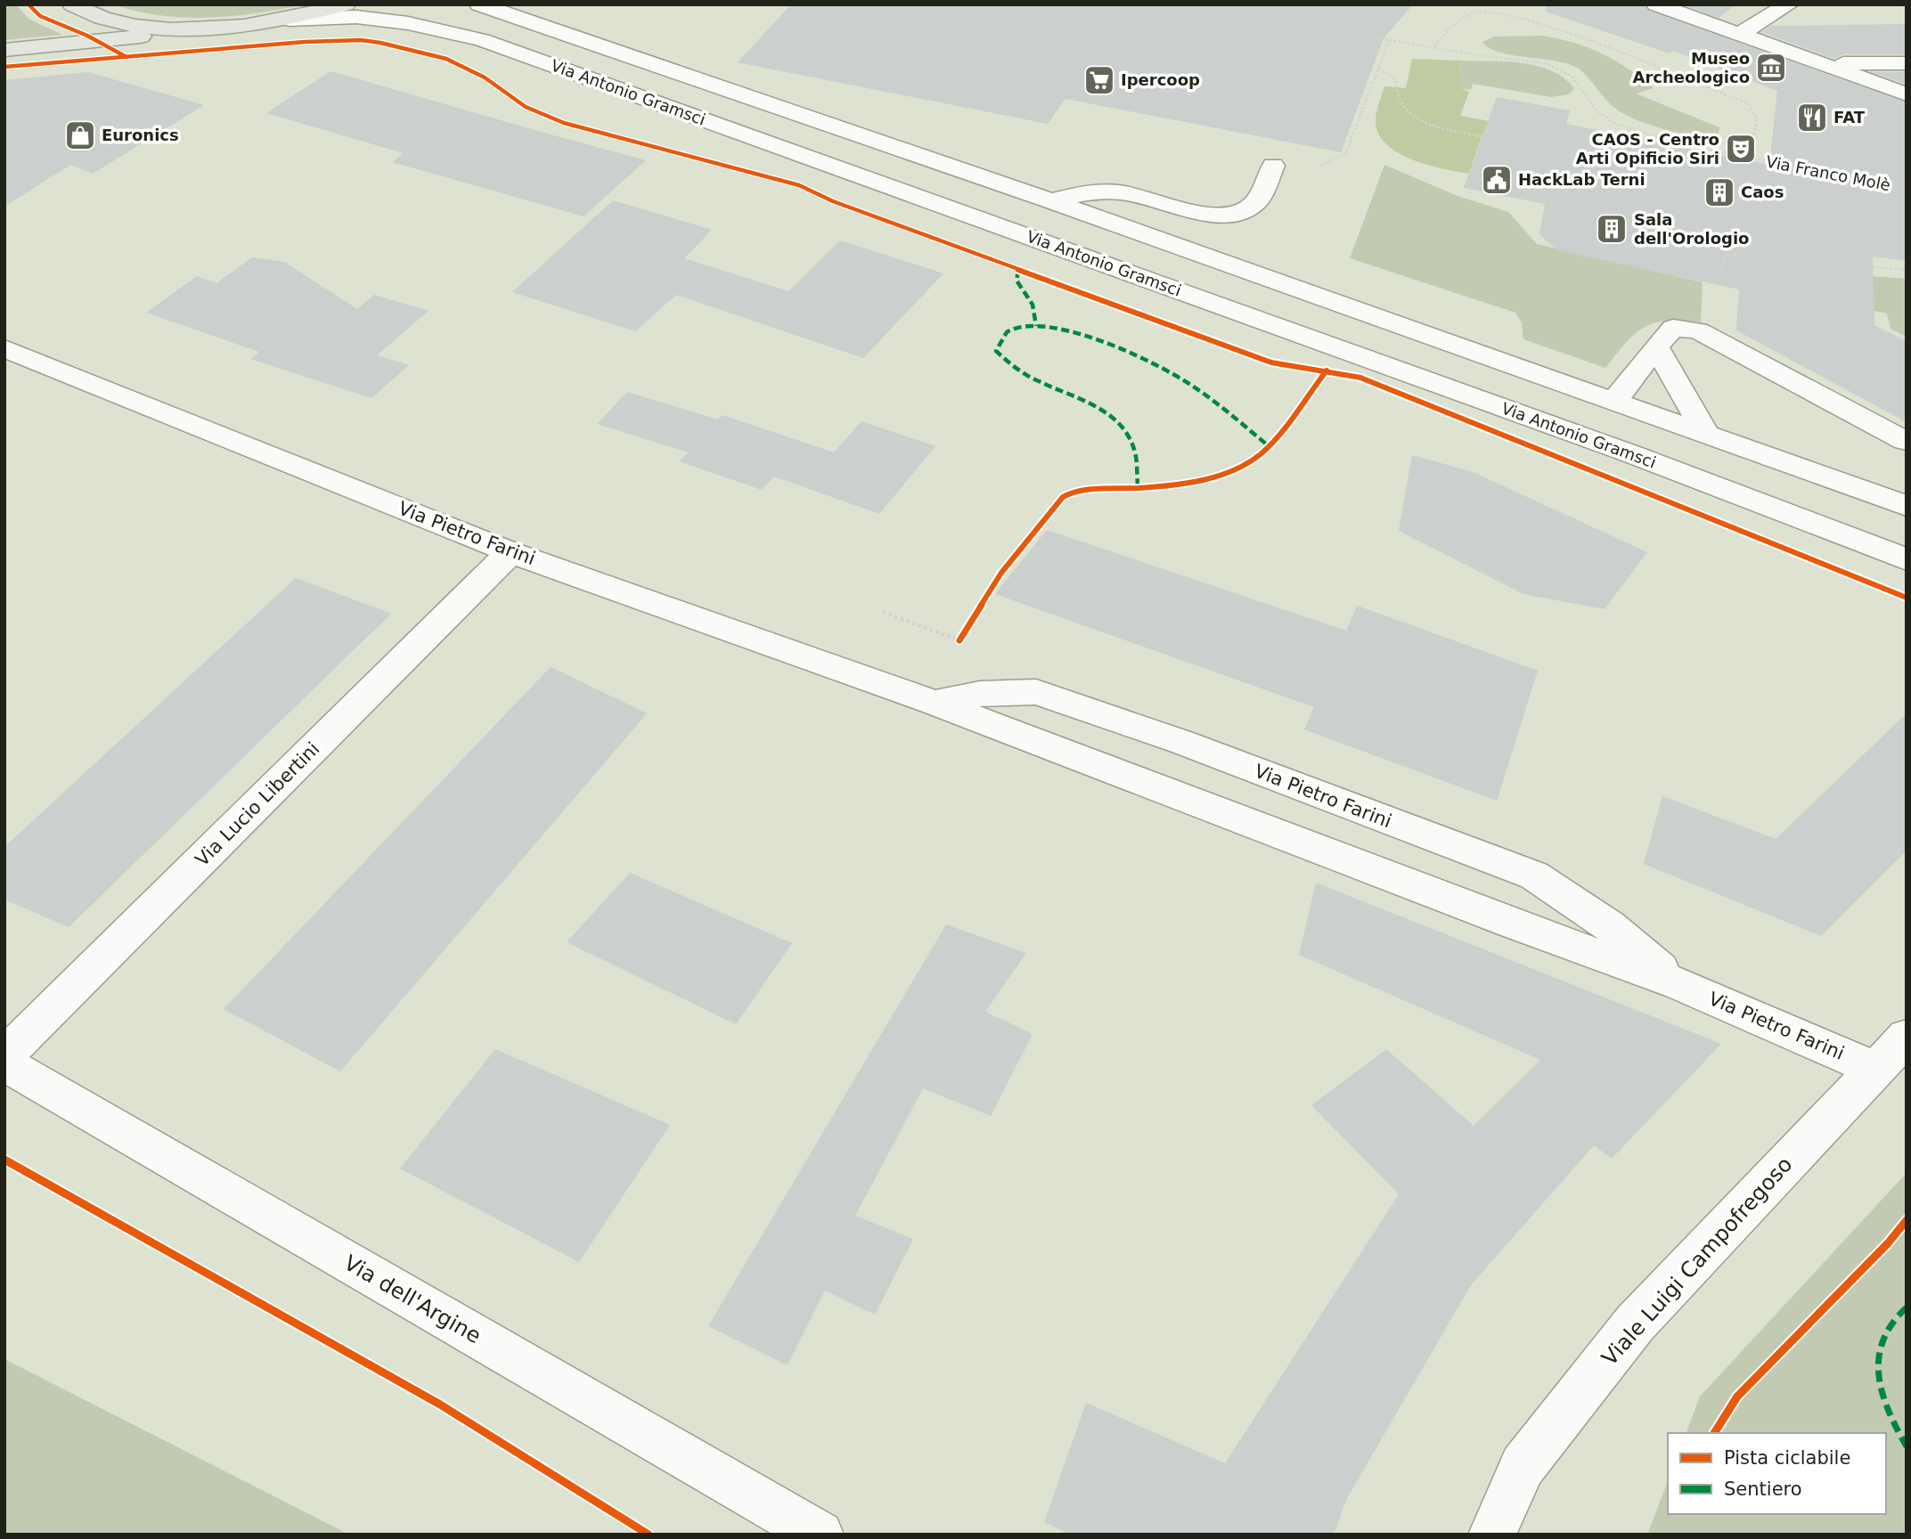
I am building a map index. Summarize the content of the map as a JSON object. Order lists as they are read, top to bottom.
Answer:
{
  "streets": {
    "street": [
      "Via Antonio Gramsci",
      "Via Pietro Farini",
      "Via Lucio Libertini",
      "Viale Luigi Campofregoso",
      "Via dell'Argine"
    ],
    "path": ["Via Franco Molè"]
  },
  "crossings": [
    ["Via Pietro Farini", "Via Lucio Libertini"],
    ["Via Pietro Farini", "Viale Luigi Campofregoso"]
  ],
  "places": {
    "museum": ["Museo Archeologico"],
    "supermarket": ["Ipercoop"],
    "restaurant": ["FAT"],
    "shop": ["Euronics"],
    "theatre": ["CAOS - Centro Arti Opificio Siri"],
    "public building": ["HackLab Terni"],
    "building": ["Caos", "Sala dell'Orologio"]
  },
  "legend": ["Pista ciclabile", "Sentiero"]
}
